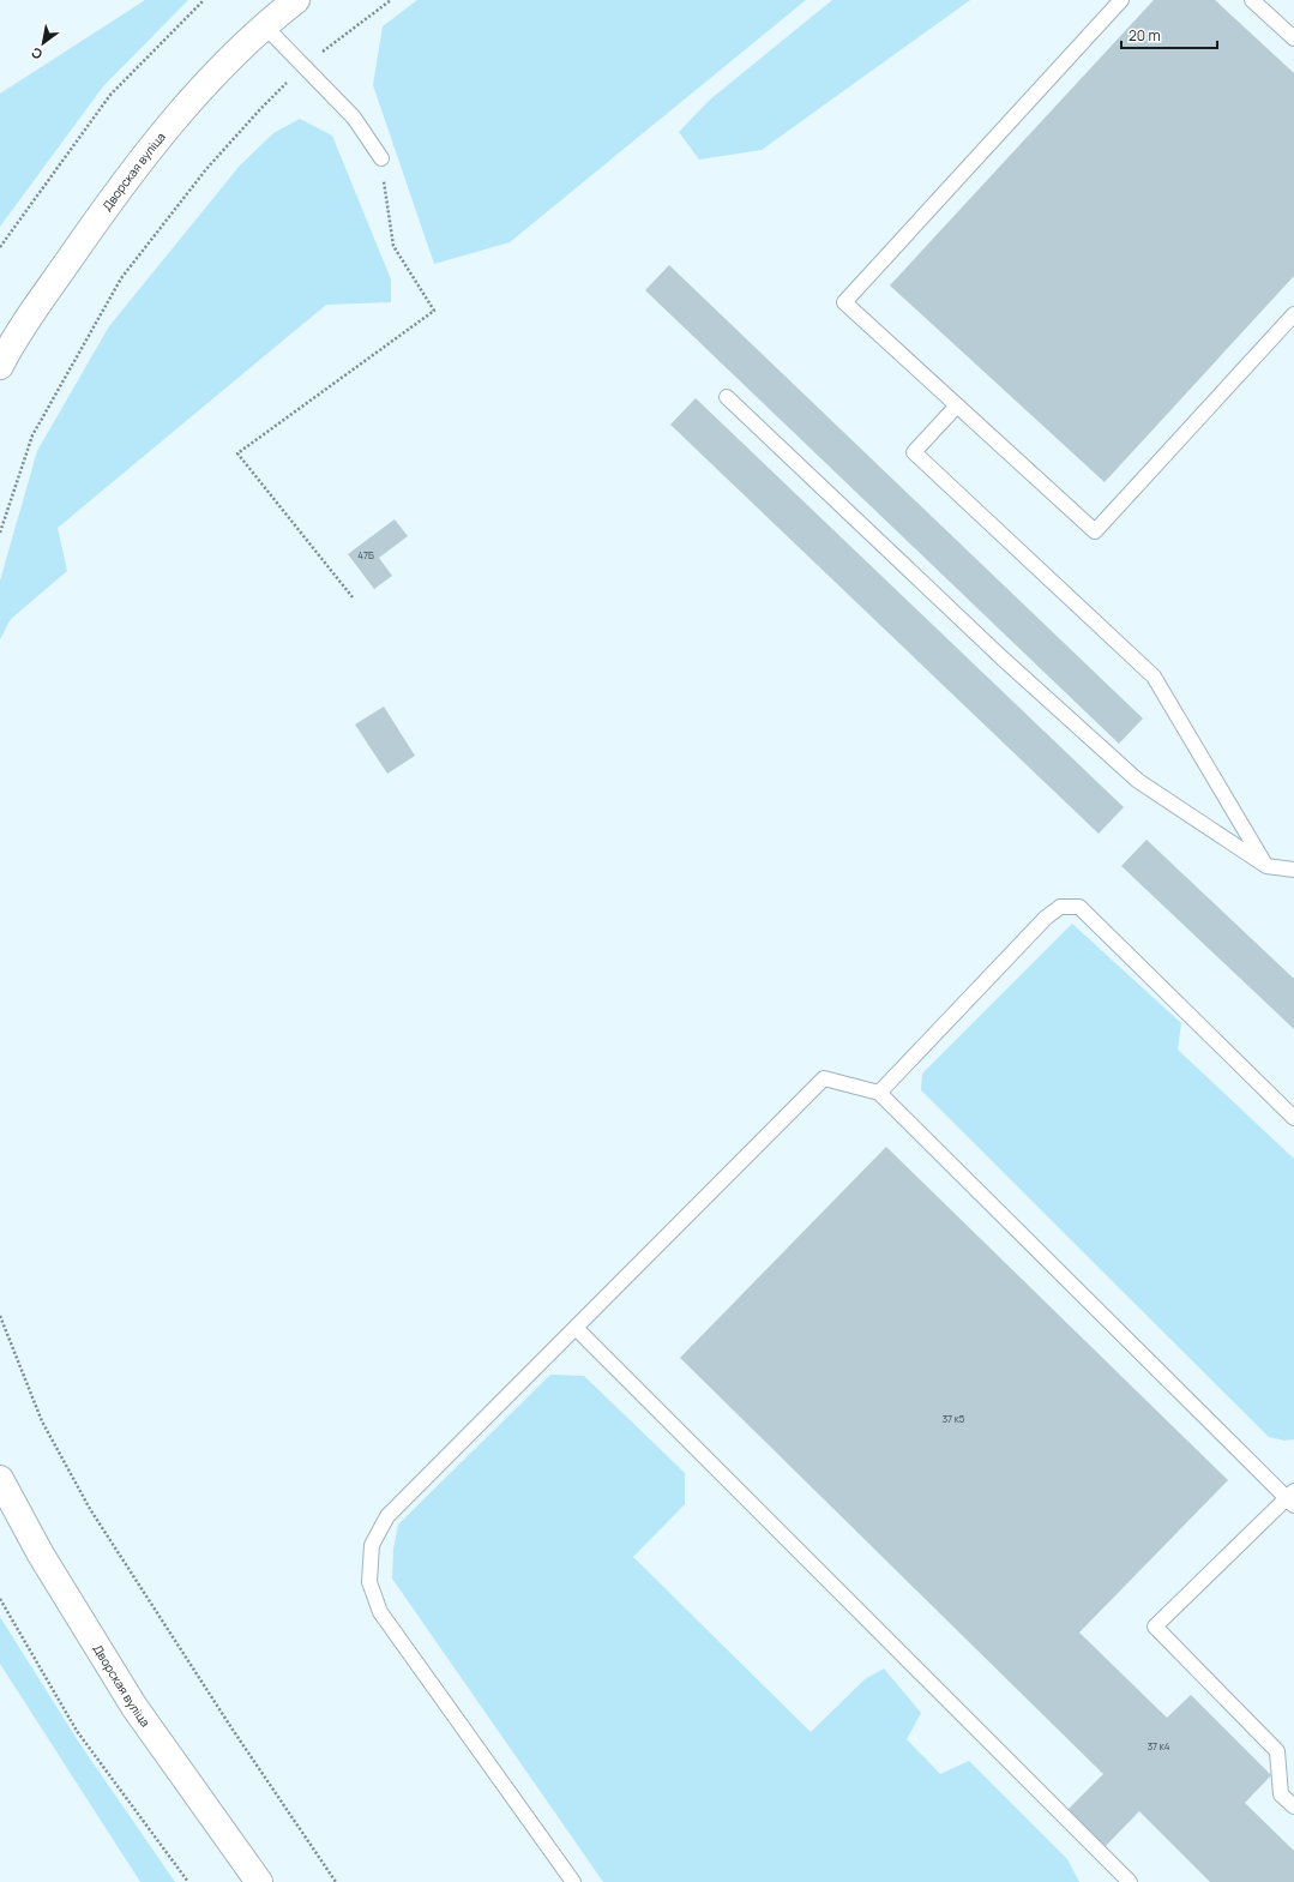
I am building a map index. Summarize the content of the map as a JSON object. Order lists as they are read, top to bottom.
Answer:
{
  "streets": {
    "street": ["Дворская вуліца"]
  },
  "house_numbers": ["47Б", "37 к5", "37 к4"],
  "scale_bar": "20 m",
  "north": "bottom left"
}
